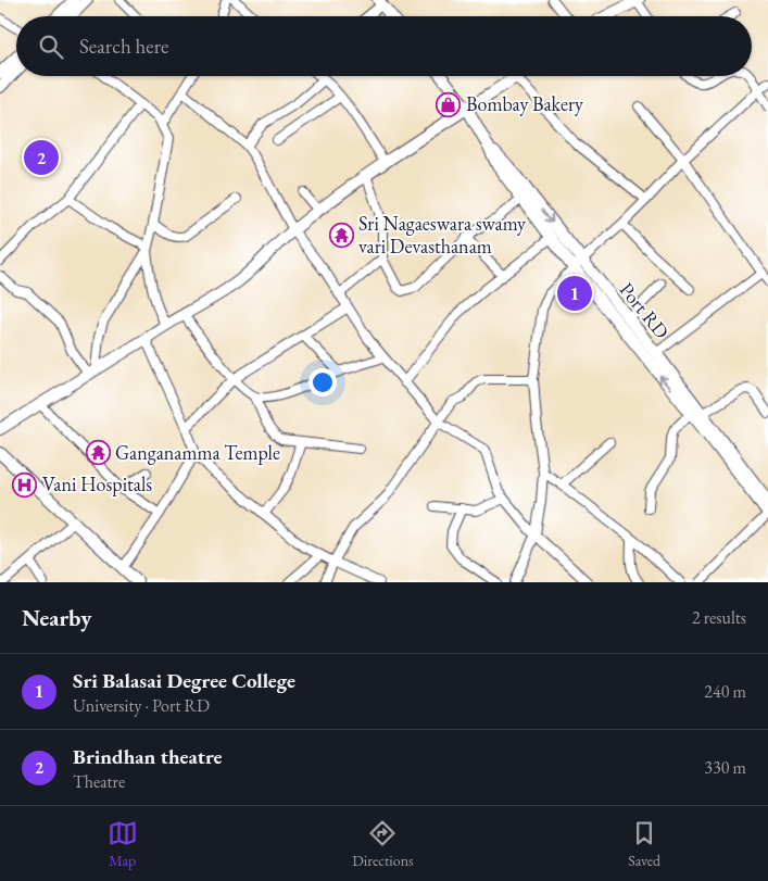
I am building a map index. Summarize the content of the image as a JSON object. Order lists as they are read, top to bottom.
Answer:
{
  "streets": {
    "main road": ["Port RD"]
  },
  "places": {
    "shop": ["Bombay Bakery"],
    "temple": ["Sri Nagaeswara swamy vari Devasthanam", "Ganganamma Temple"],
    "hospital": ["Vani Hospitals"]
  },
  "page": {
    "search": "Search here",
    "pins": ["2", "1"],
    "heading": ["Nearby", "2 results"],
    "list": [
      {
        "mark": "1",
        "name": "Sri Balasai Degree College",
        "note": "University · Port RD",
        "value": "240 m"
      },
      {
        "mark": "2",
        "name": "Brindhan theatre",
        "note": "Theatre",
        "value": "330 m"
      }
    ],
    "nav": ["Map", "Directions", "Saved"]
  }
}
